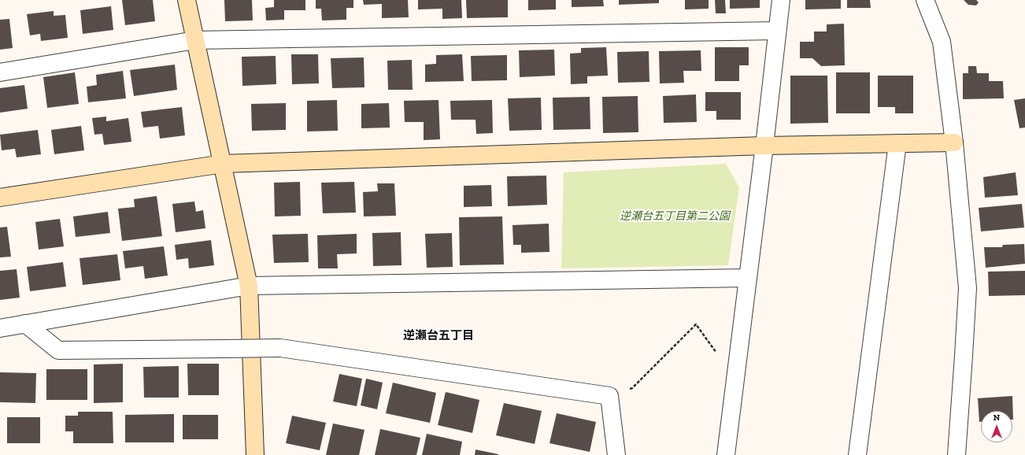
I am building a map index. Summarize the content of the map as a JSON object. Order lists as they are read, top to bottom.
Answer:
{
  "districts": ["逆瀬台五丁目"],
  "parks": ["逆瀬台五丁目第二公園"],
  "north": "top"
}
